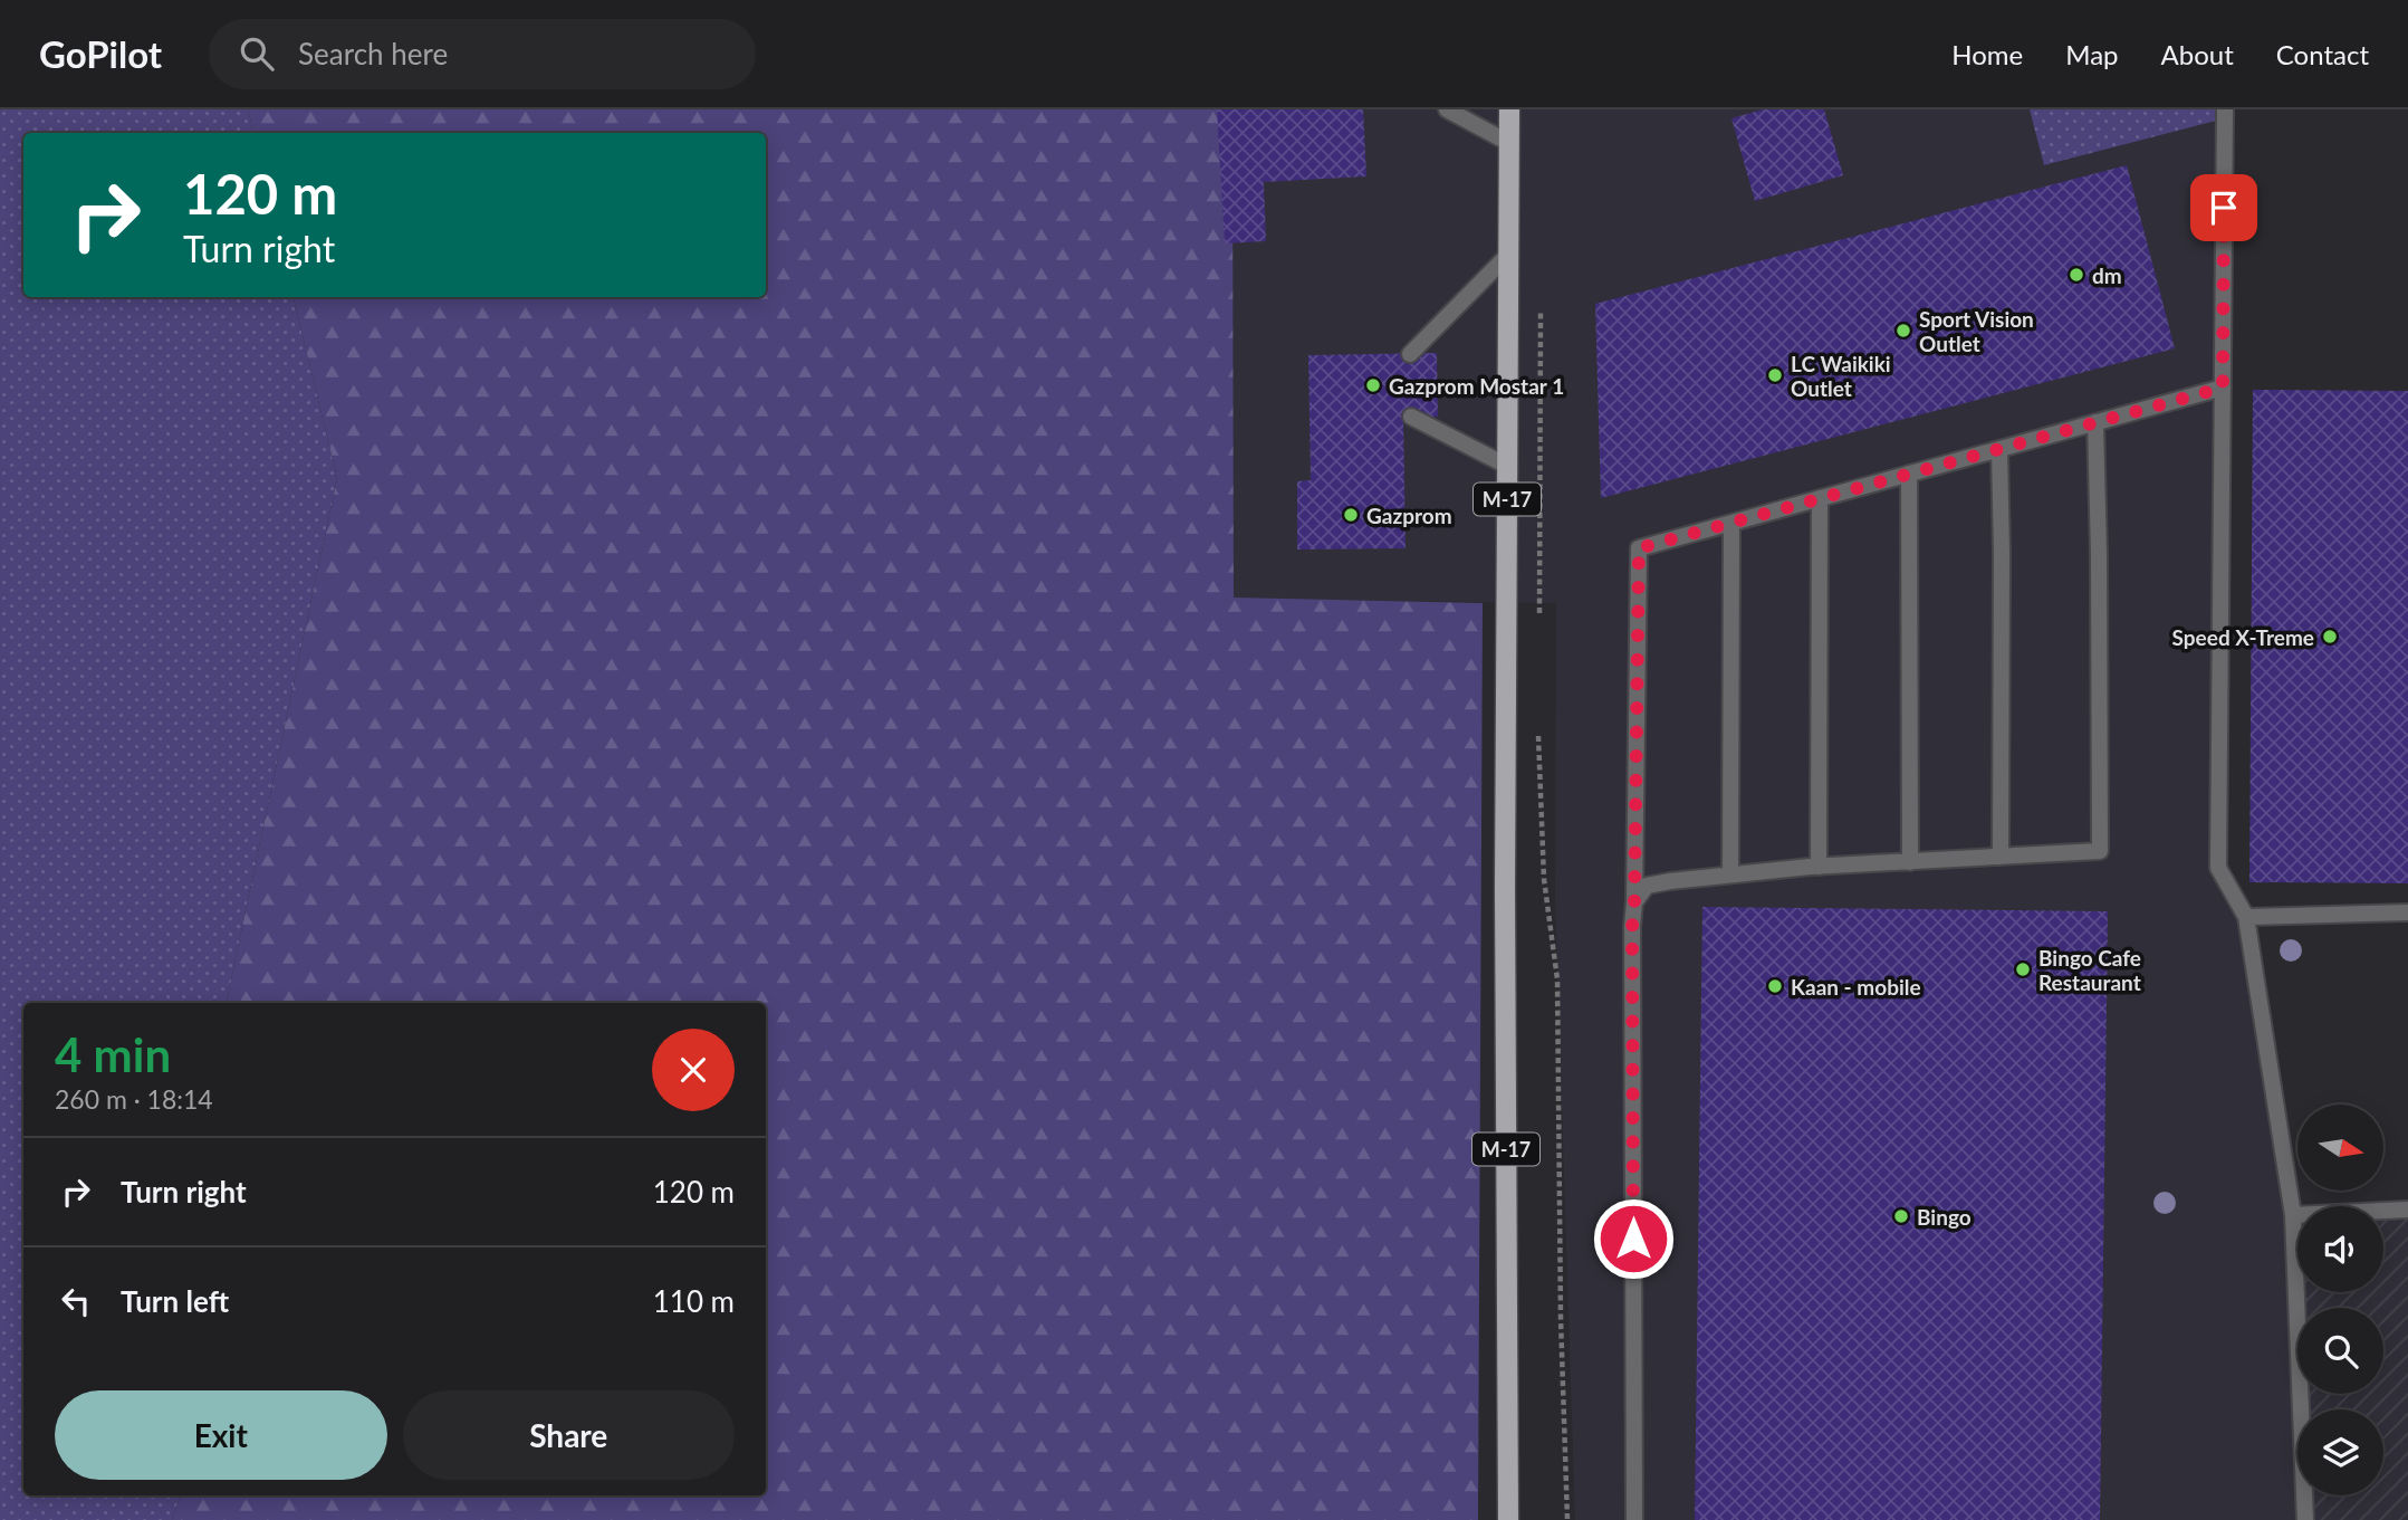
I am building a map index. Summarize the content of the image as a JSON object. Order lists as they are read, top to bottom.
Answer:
{
  "streets": {
    "main road": ["M-17"]
  },
  "places": [
    "dm",
    "Sport Vision Outlet",
    "LC Waikiki Outlet",
    "Gazprom Mostar 1",
    "Gazprom",
    "Speed X-Treme",
    "Bingo Cafe Restaurant",
    "Kaan - mobile",
    "Bingo"
  ],
  "north": "right",
  "page": {
    "header": "GoPilot",
    "search": "Search here",
    "nav": [
      "Home",
      "Map",
      "About",
      "Contact"
    ],
    "turn": ["120 m", "Turn right"],
    "heading": ["4 min", "260 m · 18:14"],
    "list": [
      {
        "name": "Turn right",
        "value": "120 m"
      },
      {
        "name": "Turn left",
        "value": "110 m"
      }
    ],
    "buttons": ["Exit", "Share"]
  }
}
